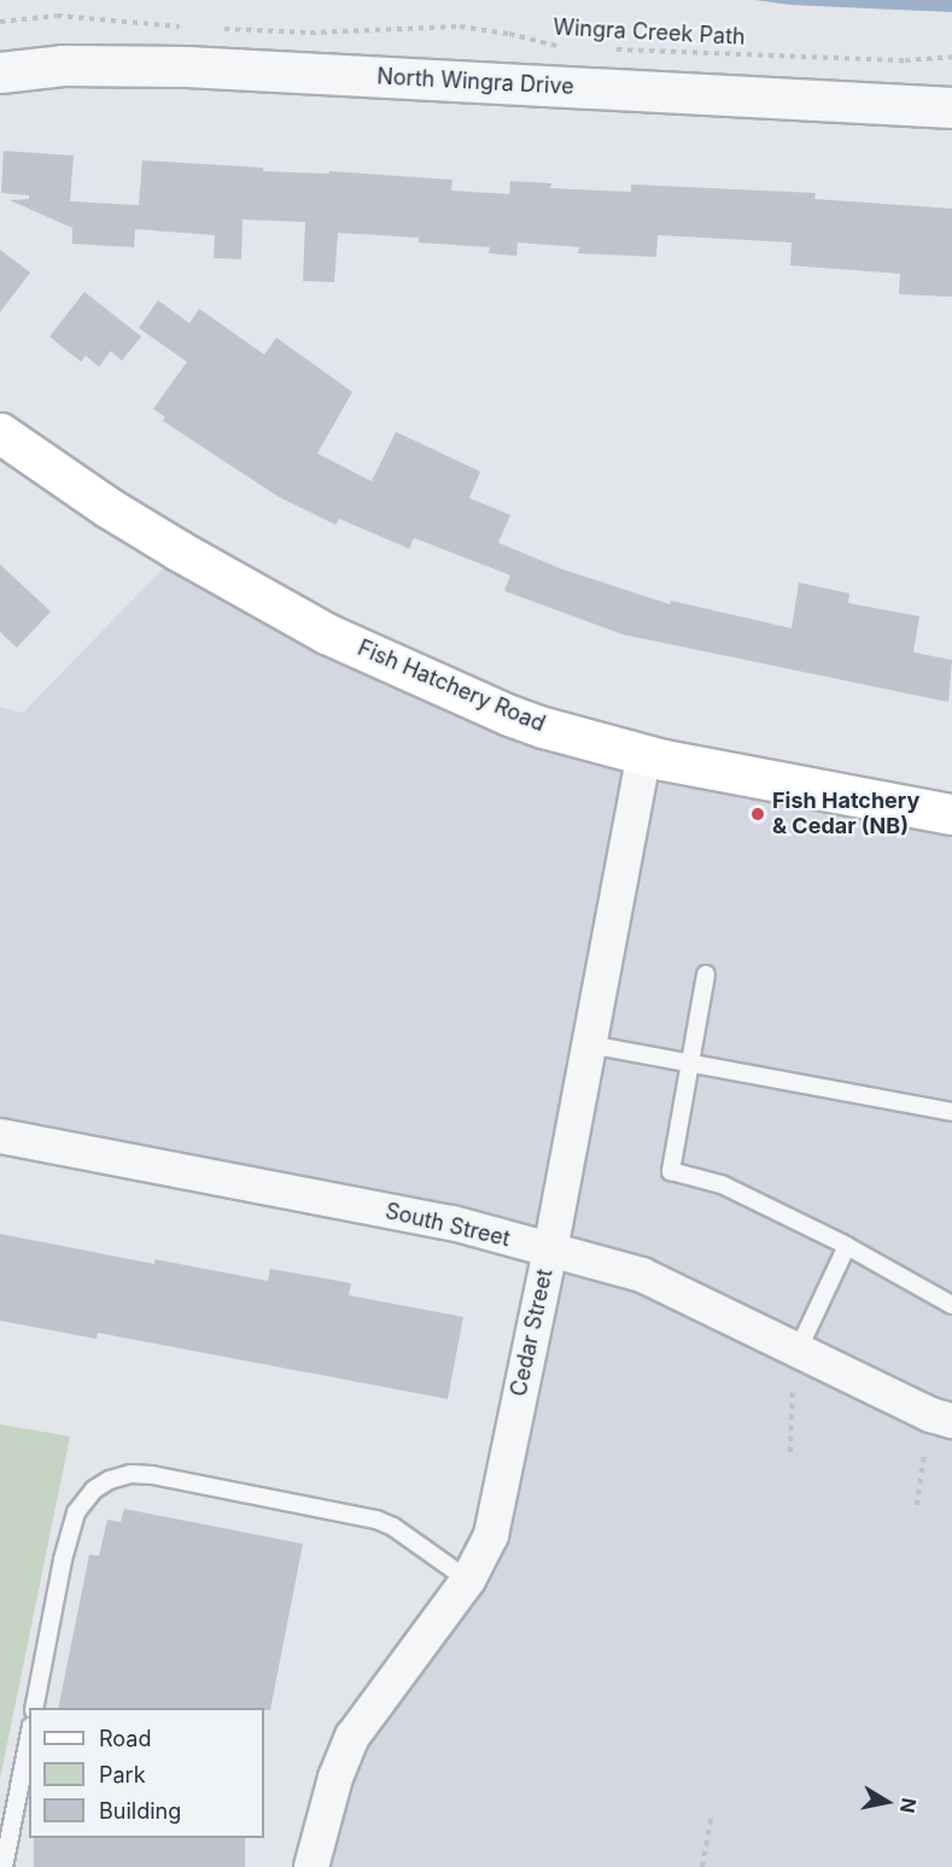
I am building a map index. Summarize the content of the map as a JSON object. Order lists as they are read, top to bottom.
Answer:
{
  "streets": {
    "main road": ["Fish Hatchery Road"],
    "street": ["North Wingra Drive", "South Street", "Cedar Street"],
    "path": ["Wingra Creek Path"]
  },
  "crossings": [
    ["Fish Hatchery Road", "Cedar Street"],
    ["South Street", "Cedar Street"]
  ],
  "places": ["Fish Hatchery & Cedar (NB)"],
  "legend": ["Road", "Park", "Building"],
  "north": "right"
}
